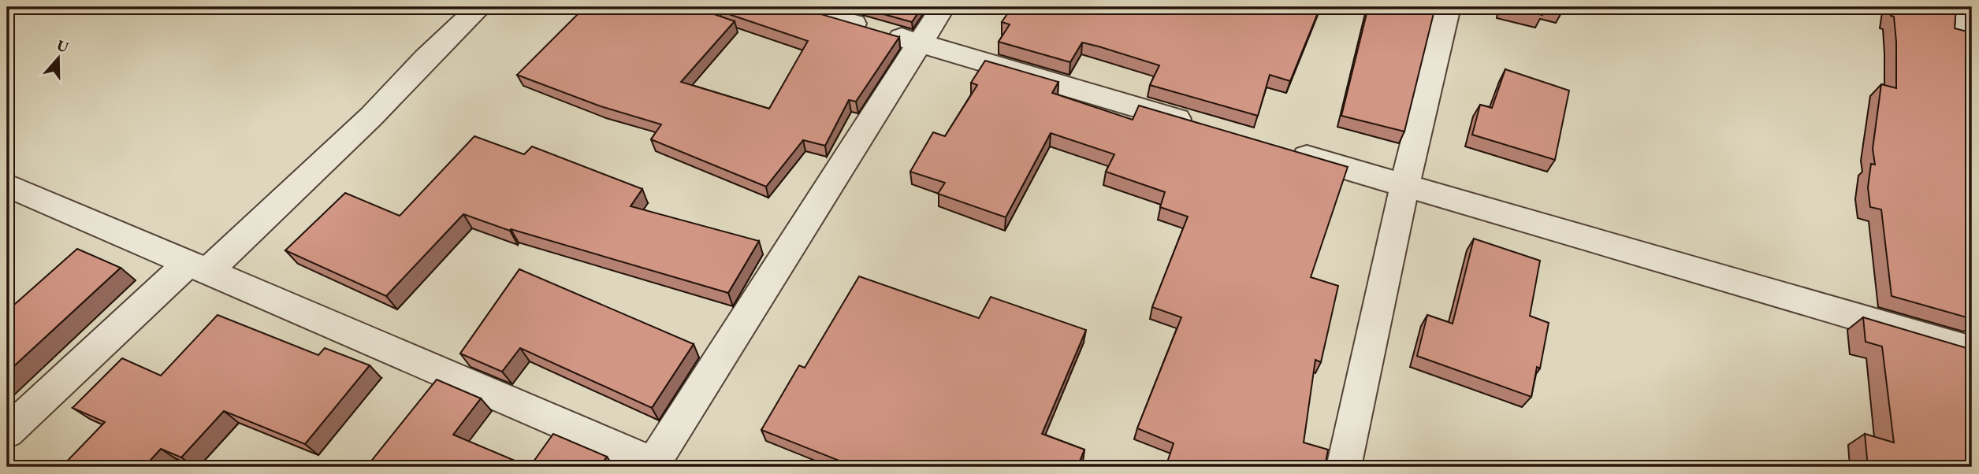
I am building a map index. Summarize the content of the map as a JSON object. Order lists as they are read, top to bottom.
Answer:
{
  "north": "top"
}
